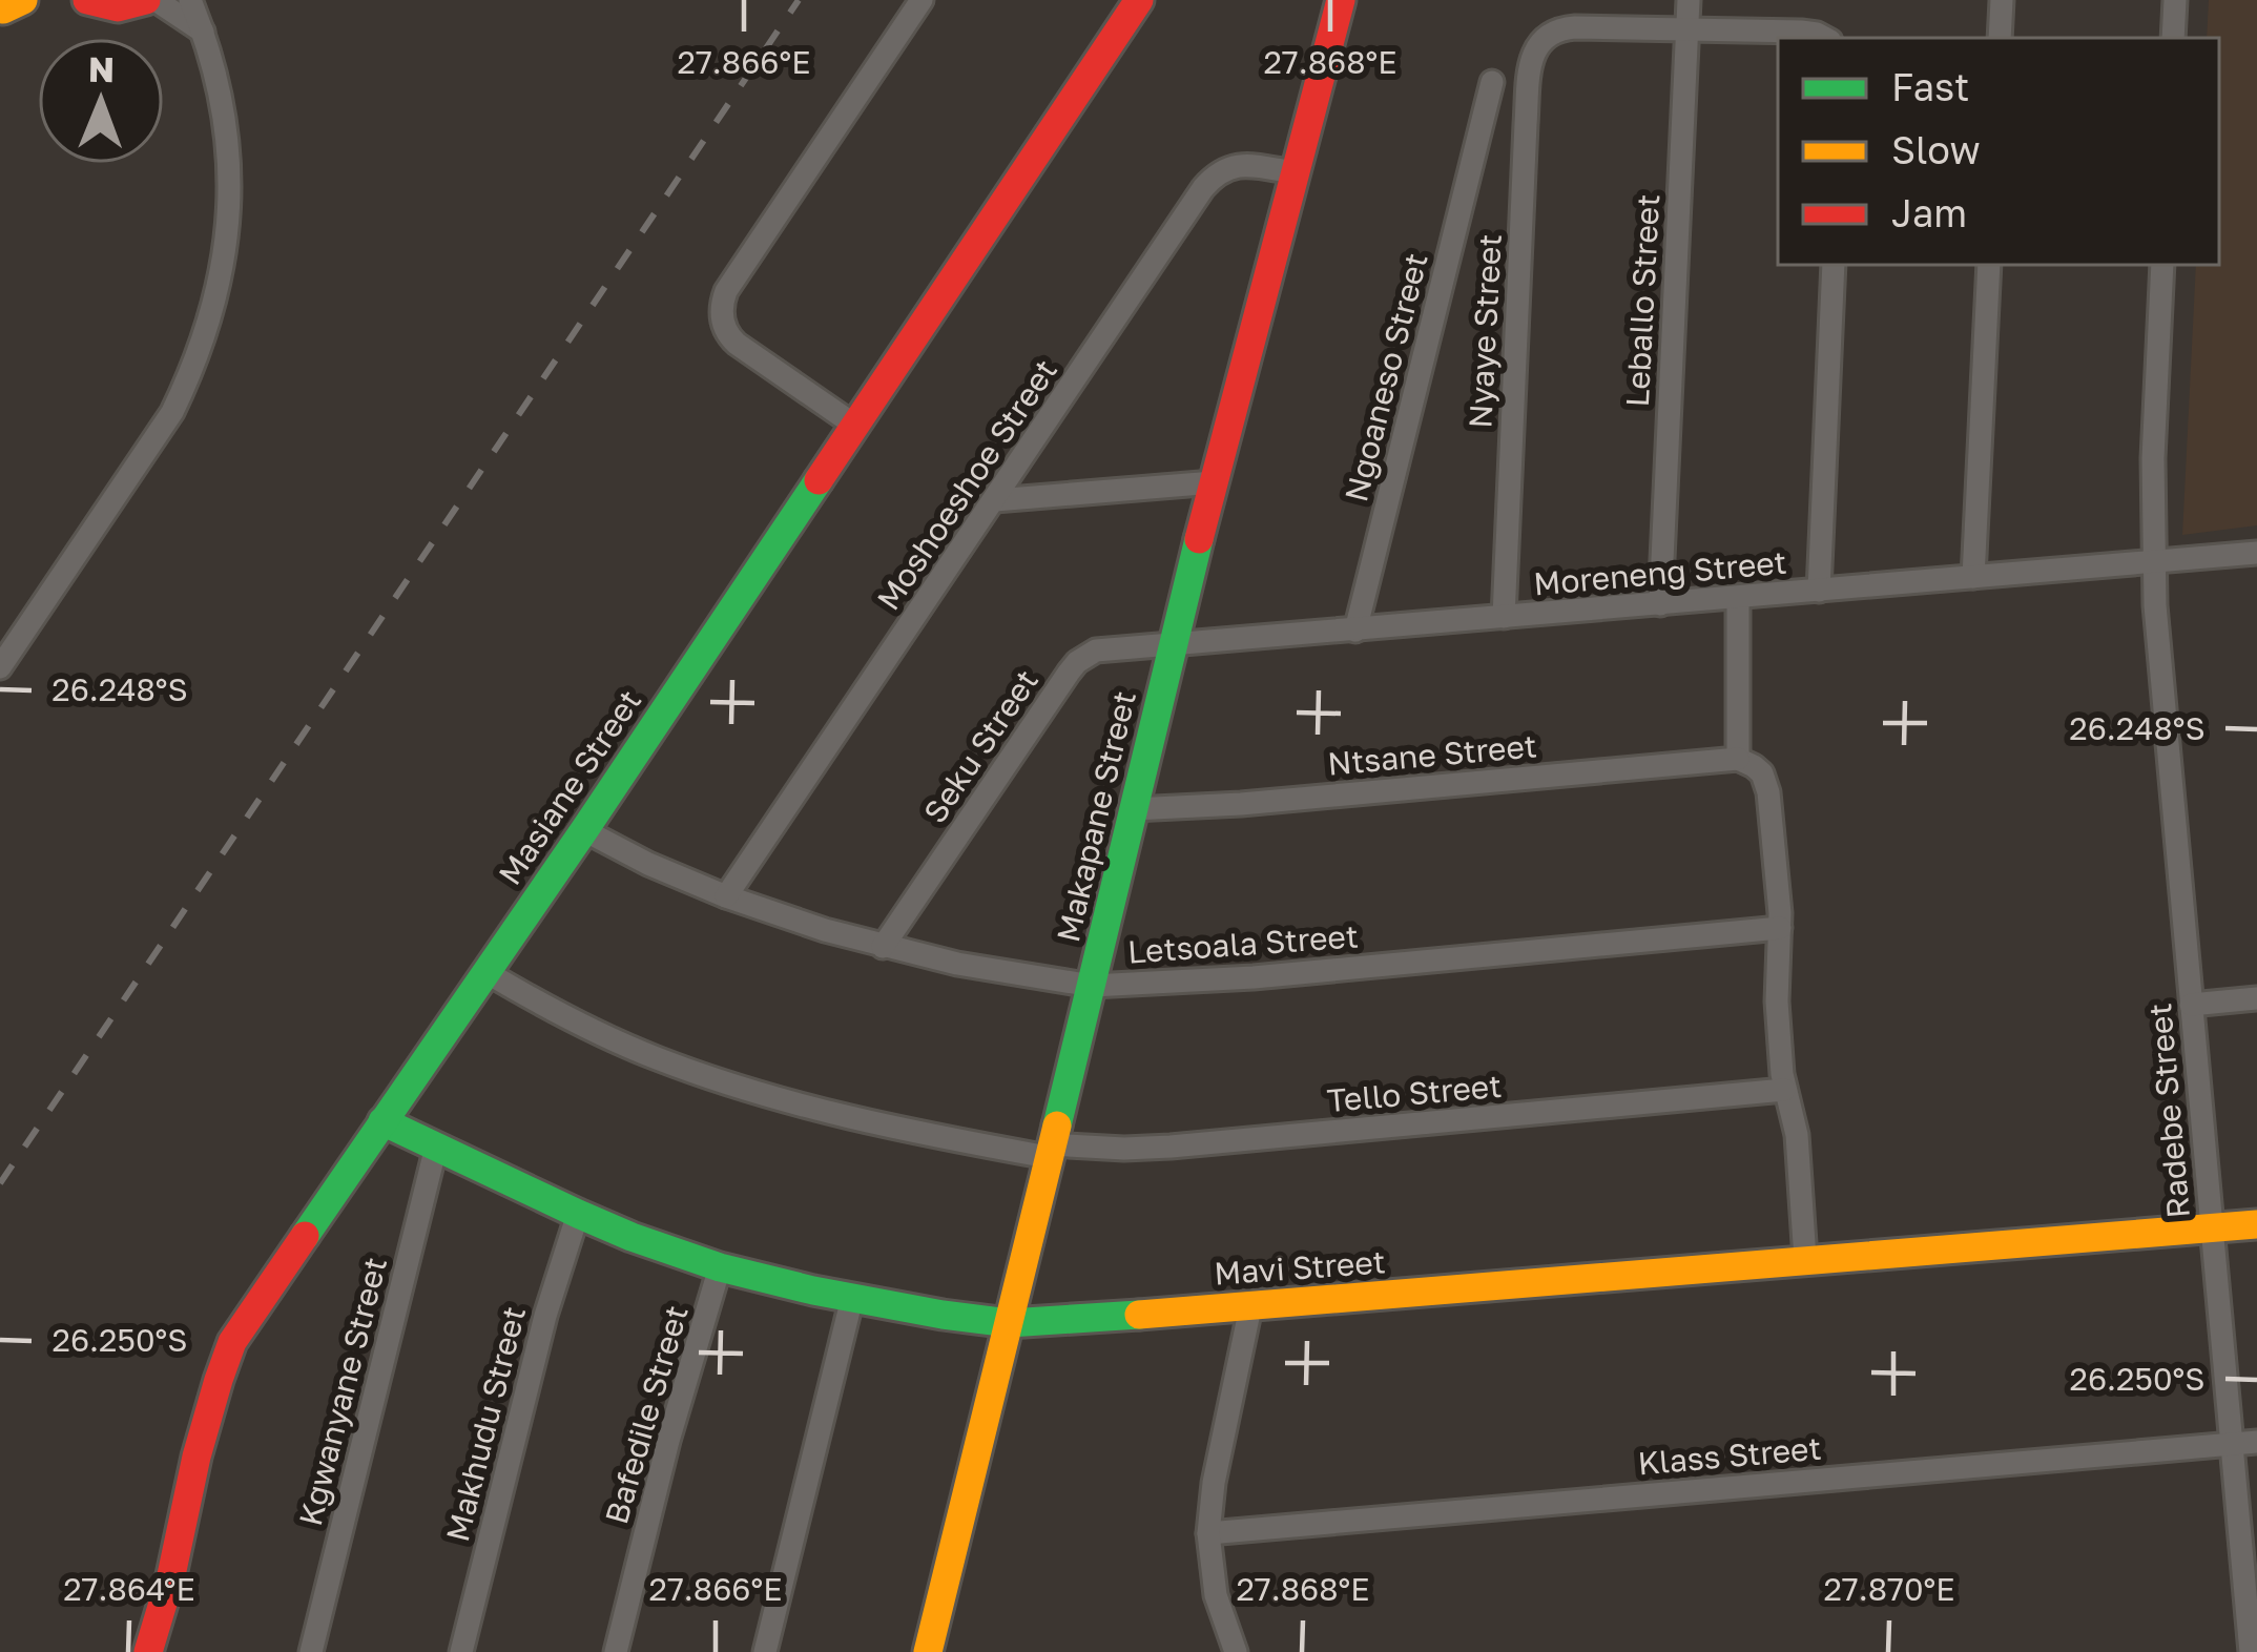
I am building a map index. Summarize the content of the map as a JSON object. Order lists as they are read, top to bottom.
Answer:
{
  "streets": {
    "street": [
      "Leballo Street",
      "Nyaye Street",
      "Ngoaneso Street",
      "Moshoeshoe Street",
      "Moreneng Street",
      "Seku Street",
      "Ntsane Street",
      "Masiane Street",
      "Makapane Street",
      "Letsoala Street",
      "Tello Street",
      "Radebe Street",
      "Mavi Street",
      "Kgwanyane Street",
      "Bafedile Street",
      "Makhudu Street",
      "Klass Street"
    ]
  },
  "crossings": [
    ["Leballo Street", "Nyaye Street"],
    ["Leballo Street", "Moreneng Street"],
    ["Nyaye Street", "Moreneng Street"],
    ["Ngoaneso Street", "Moreneng Street"],
    ["Moshoeshoe Street", "Makapane Street"],
    ["Moshoeshoe Street", "Letsoala Street"],
    ["Moreneng Street", "Seku Street"],
    ["Moreneng Street", "Makapane Street"],
    ["Moreneng Street", "Radebe Street"],
    ["Seku Street", "Makapane Street"],
    ["Seku Street", "Letsoala Street"],
    ["Ntsane Street", "Makapane Street"],
    ["Masiane Street", "Letsoala Street"],
    ["Masiane Street", "Tello Street"],
    ["Masiane Street", "Mavi Street"],
    ["Makapane Street", "Letsoala Street"],
    ["Makapane Street", "Tello Street"],
    ["Makapane Street", "Mavi Street"],
    ["Radebe Street", "Mavi Street"],
    ["Radebe Street", "Klass Street"],
    ["Mavi Street", "Kgwanyane Street"],
    ["Mavi Street", "Bafedile Street"],
    ["Mavi Street", "Makhudu Street"]
  ],
  "legend": ["Fast", "Slow", "Jam"],
  "north": "top",
  "coordinates": [
    "27.866°E",
    "27.868°E",
    "26.248°S",
    "26.250°S",
    "27.864°E",
    "27.870°E"
  ]
}
